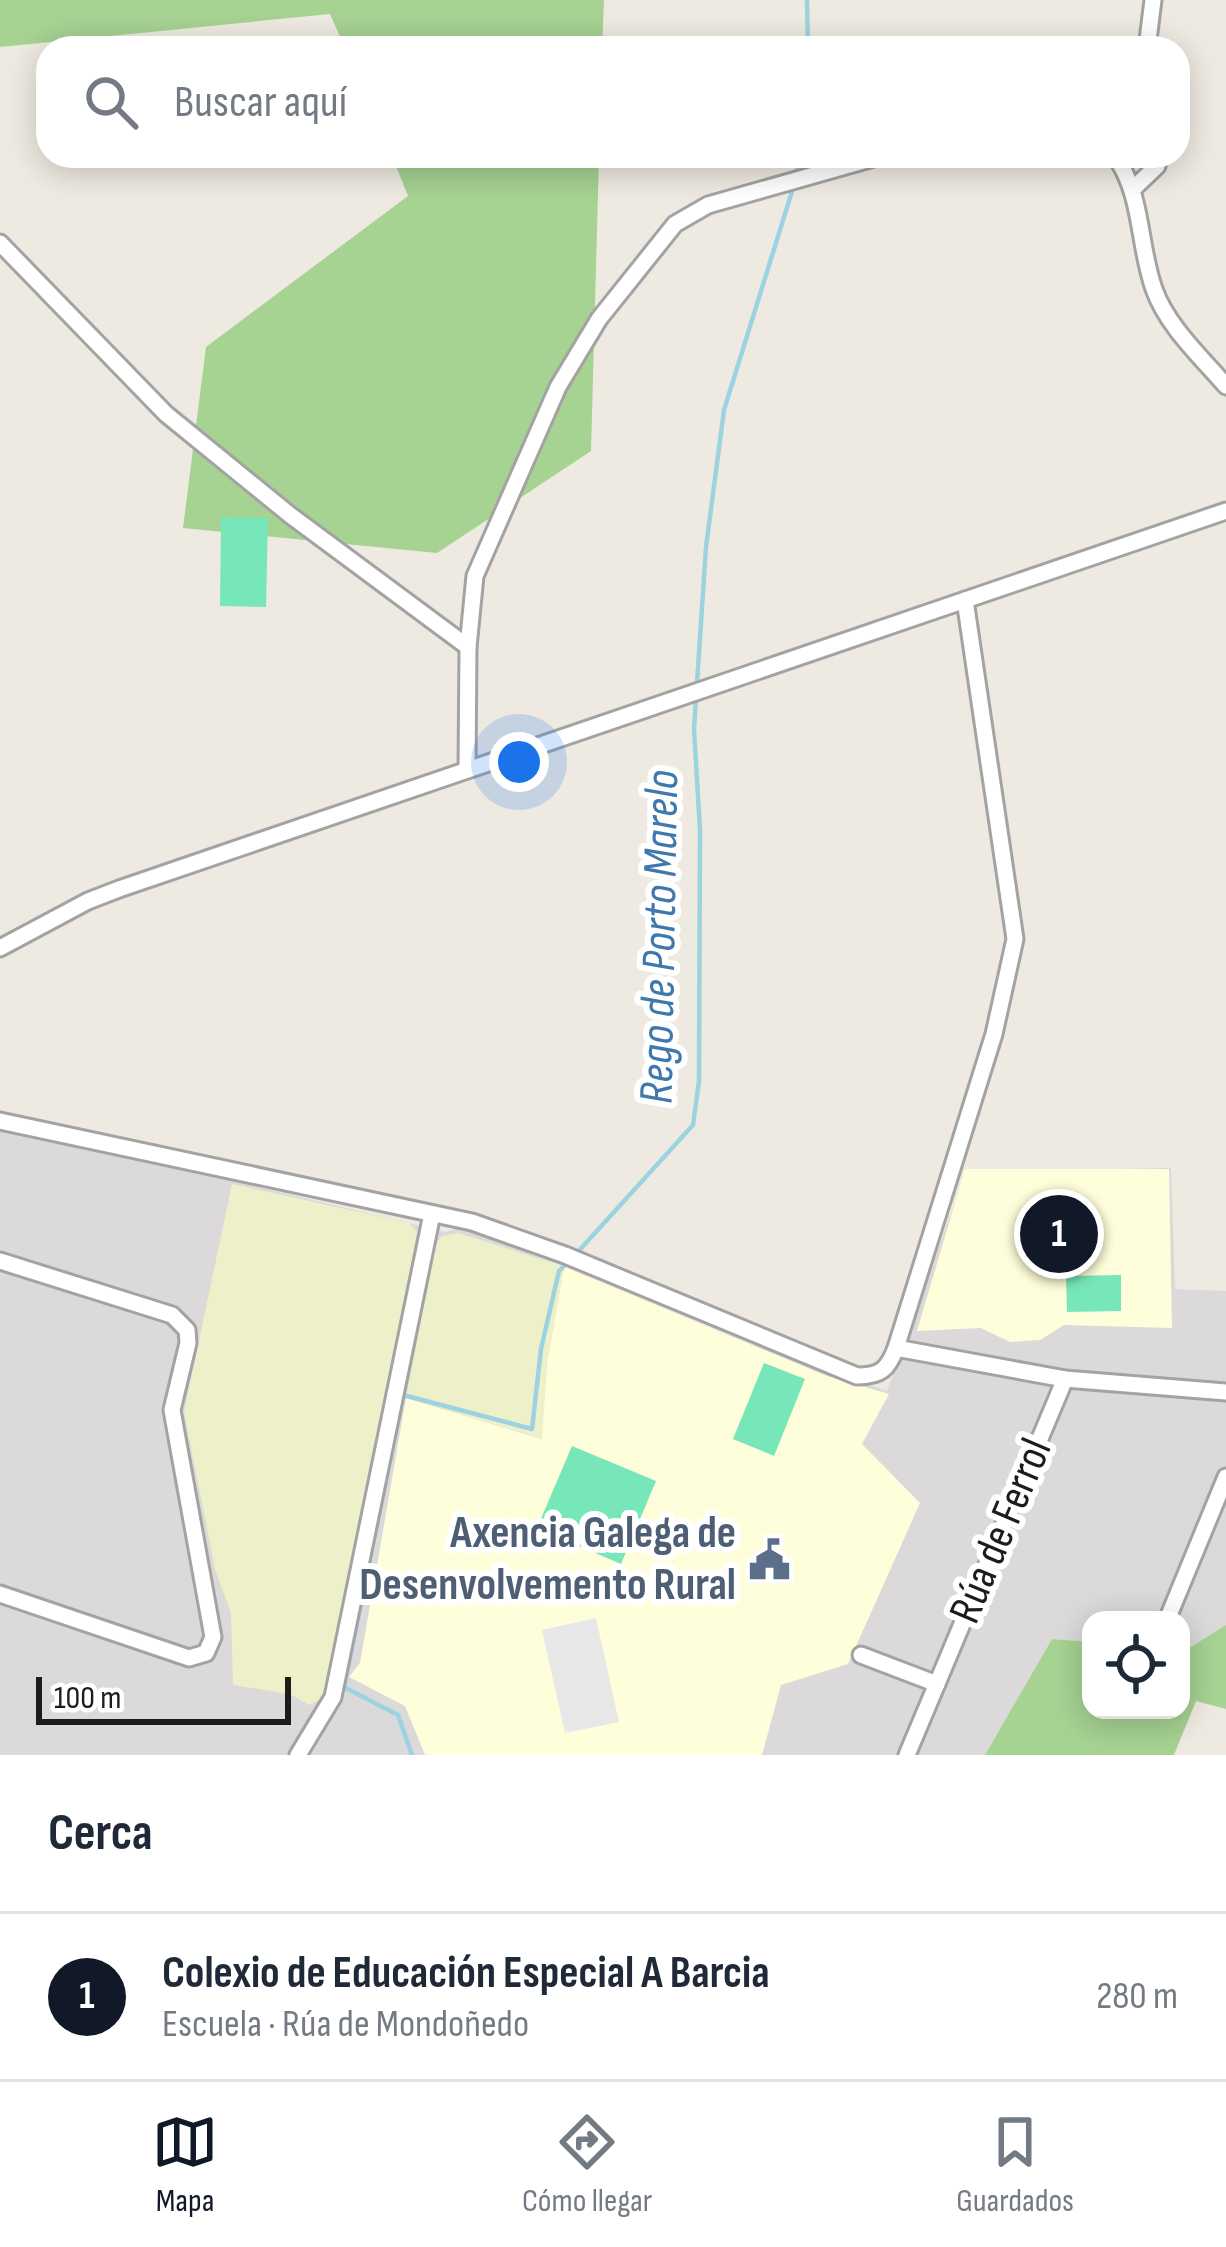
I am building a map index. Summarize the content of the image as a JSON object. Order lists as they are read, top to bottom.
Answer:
{
  "streets": {
    "street": ["Rúa de Ferrol"]
  },
  "water": ["Rego de Porto Marelo"],
  "places": {
    "public building": ["Axencia Galega de Desenvolvemento Rural"]
  },
  "scale_bar": "100 m",
  "page": {
    "search": "Buscar aquí",
    "pins": "1",
    "scale": "100 m",
    "heading": "Cerca",
    "list": [
      {
        "mark": "1",
        "name": "Colexio de Educación Especial A Barcia",
        "note": "Escuela · Rúa de Mondoñedo",
        "value": "280 m"
      }
    ],
    "nav": ["Mapa", "Cómo llegar", "Guardados"]
  }
}
